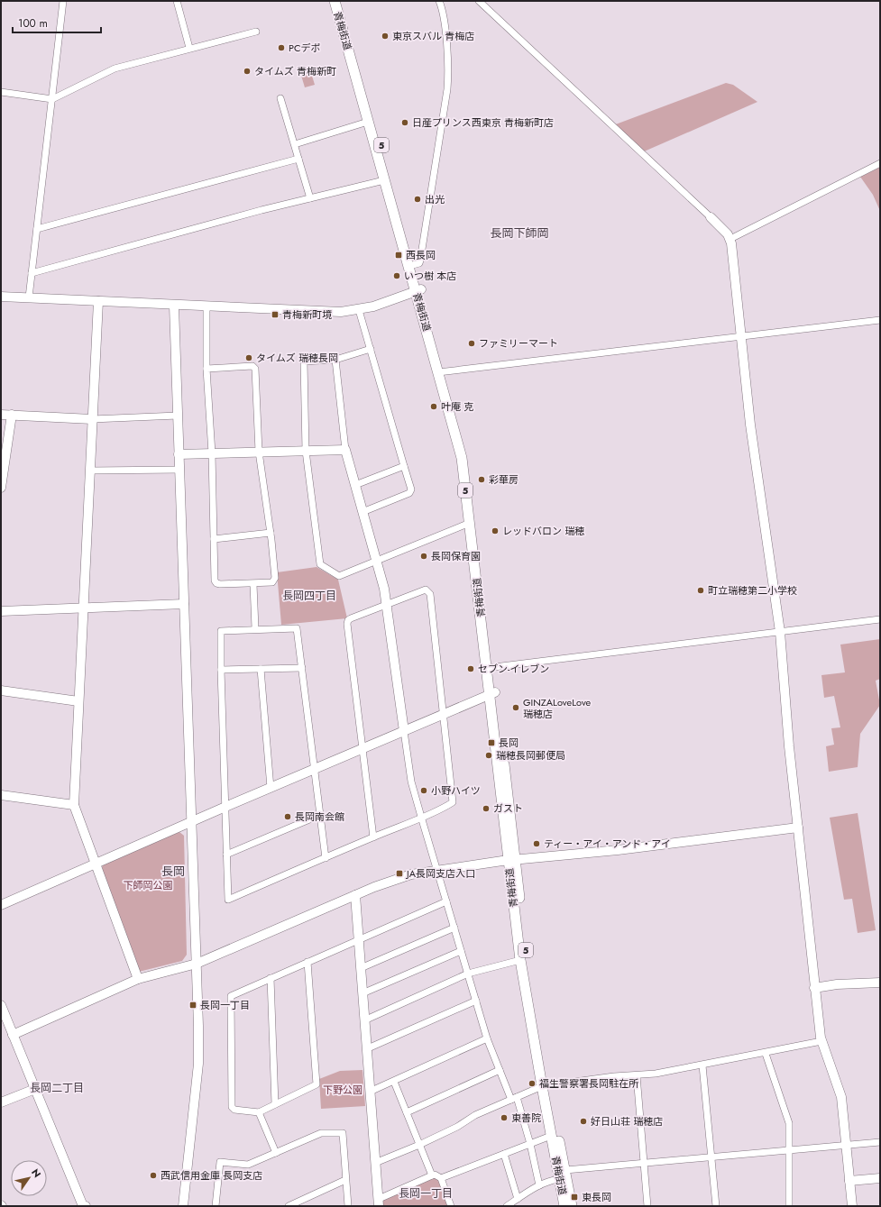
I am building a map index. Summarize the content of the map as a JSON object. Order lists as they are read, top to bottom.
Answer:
{
  "streets": {
    "main road": ["青梅街道", "5"]
  },
  "districts": [
    "長岡下師岡",
    "長岡四丁目",
    "長岡",
    "長岡二丁目",
    "長岡一丁目"
  ],
  "parks": ["下師岡公園", "下野公園"],
  "places": {
    "other": [
      "東京スバル 青梅店",
      "PCデポ",
      "タイムズ 青梅新町",
      "日産プリンス西東京 青梅新町店",
      "出光",
      "いつ樹 本店",
      "ファミリーマート",
      "タイムズ 瑞穂長岡",
      "叶庵 克",
      "彩華房",
      "レッドバロン 瑞穂",
      "長岡保育園",
      "町立瑞穂第二小学校",
      "セブン-イレブン",
      "GINZALoveLove 瑞穂店",
      "瑞穂長岡郵便局",
      "小野ハイツ",
      "ガスト",
      "長岡南会館",
      "ティー・アイ・アンド・アイ",
      "福生警察署長岡駐在所",
      "東善院",
      "好日山荘 瑞穂店",
      "西武信用金庫 長岡支店"
    ],
    "transit": [
      "西長岡",
      "青梅新町境",
      "長岡",
      "JA長岡支店入口",
      "長岡一丁目",
      "東長岡"
    ]
  },
  "scale_bar": "100 m",
  "north": "top right"
}
